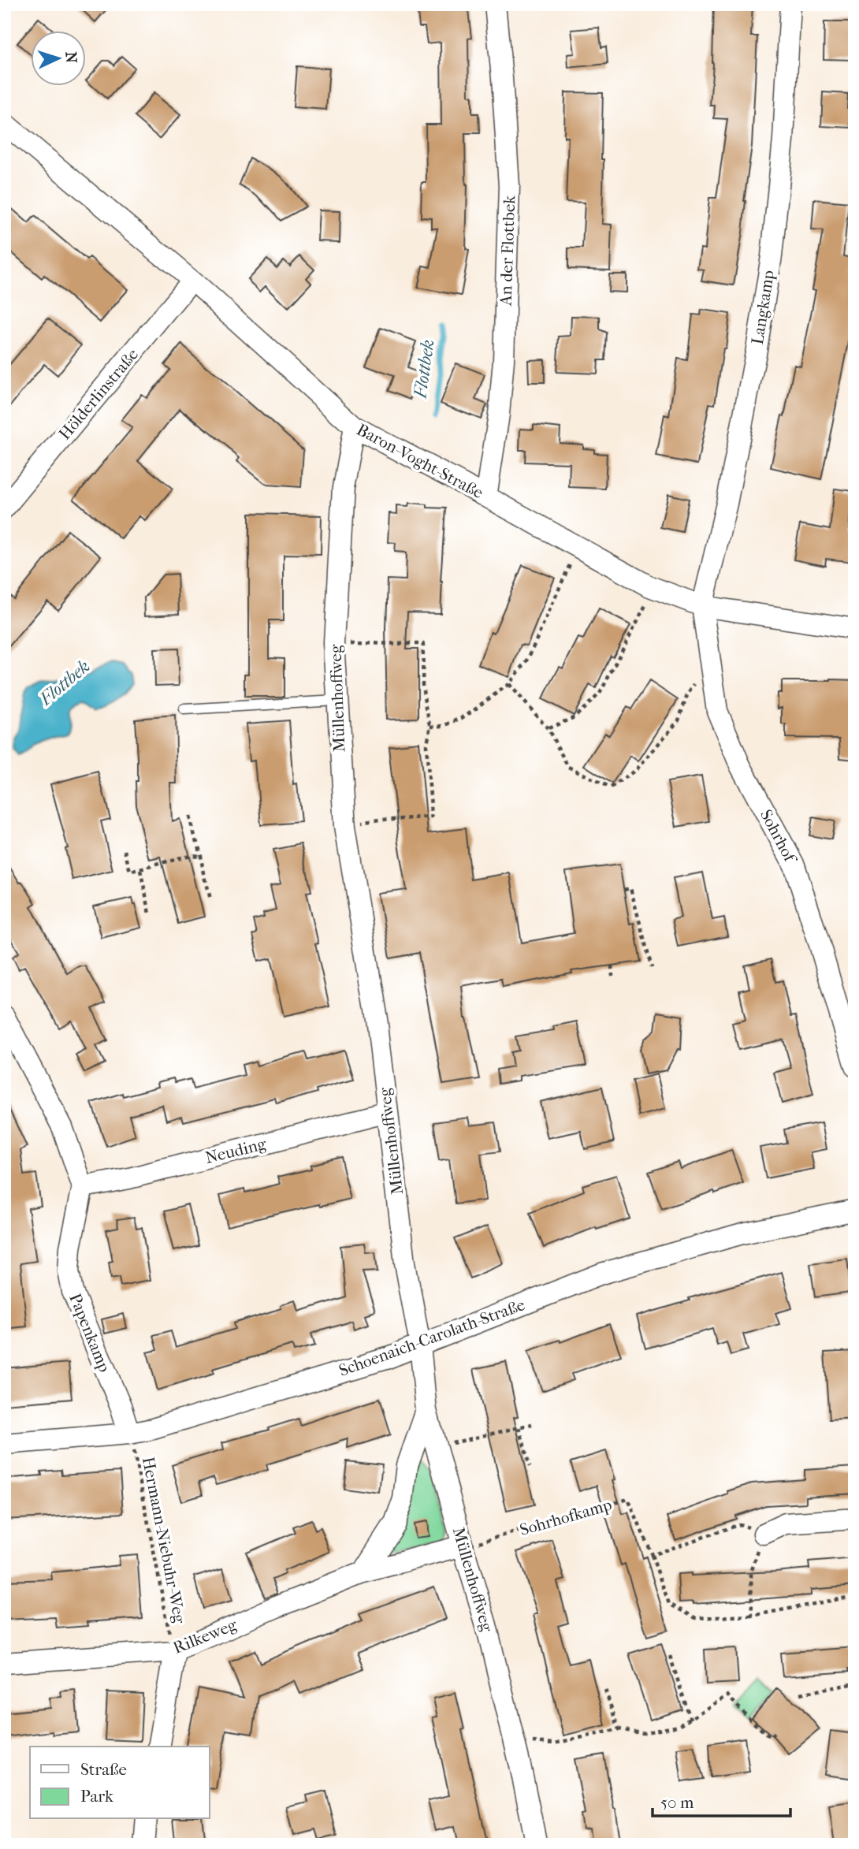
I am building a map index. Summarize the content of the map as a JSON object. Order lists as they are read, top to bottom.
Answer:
{
  "streets": {
    "street": [
      "An der Flottbek",
      "Langkamp",
      "Hölderlinstraße",
      "Baron-Voght-Straße",
      "Müllenhoffweg",
      "Sohrhof",
      "Neuding",
      "Papenkamp",
      "Schoenaich-Carolath-Straße",
      "Rilkeweg"
    ],
    "path": ["Sohrhofkamp", "Hermann-Niebuhr-Weg"]
  },
  "crossings": [
    ["An der Flottbek", "Baron-Voght-Straße"],
    ["Langkamp", "Baron-Voght-Straße"],
    ["Langkamp", "Sohrhof"],
    ["Hölderlinstraße", "Baron-Voght-Straße"],
    ["Baron-Voght-Straße", "Müllenhoffweg"],
    ["Baron-Voght-Straße", "Sohrhof"],
    ["Müllenhoffweg", "Neuding"],
    ["Müllenhoffweg", "Schoenaich-Carolath-Straße"],
    ["Müllenhoffweg", "Sohrhofkamp"],
    ["Müllenhoffweg", "Rilkeweg"],
    ["Neuding", "Papenkamp"],
    ["Papenkamp", "Schoenaich-Carolath-Straße"],
    ["Papenkamp", "Hermann-Niebuhr-Weg"],
    ["Schoenaich-Carolath-Straße", "Hermann-Niebuhr-Weg"],
    ["Sohrhofkamp", "Rilkeweg"],
    ["Hermann-Niebuhr-Weg", "Rilkeweg"]
  ],
  "water": ["Flottbek"],
  "legend": ["Straße", "Park"],
  "scale_bar": "50 m",
  "north": "right"
}
